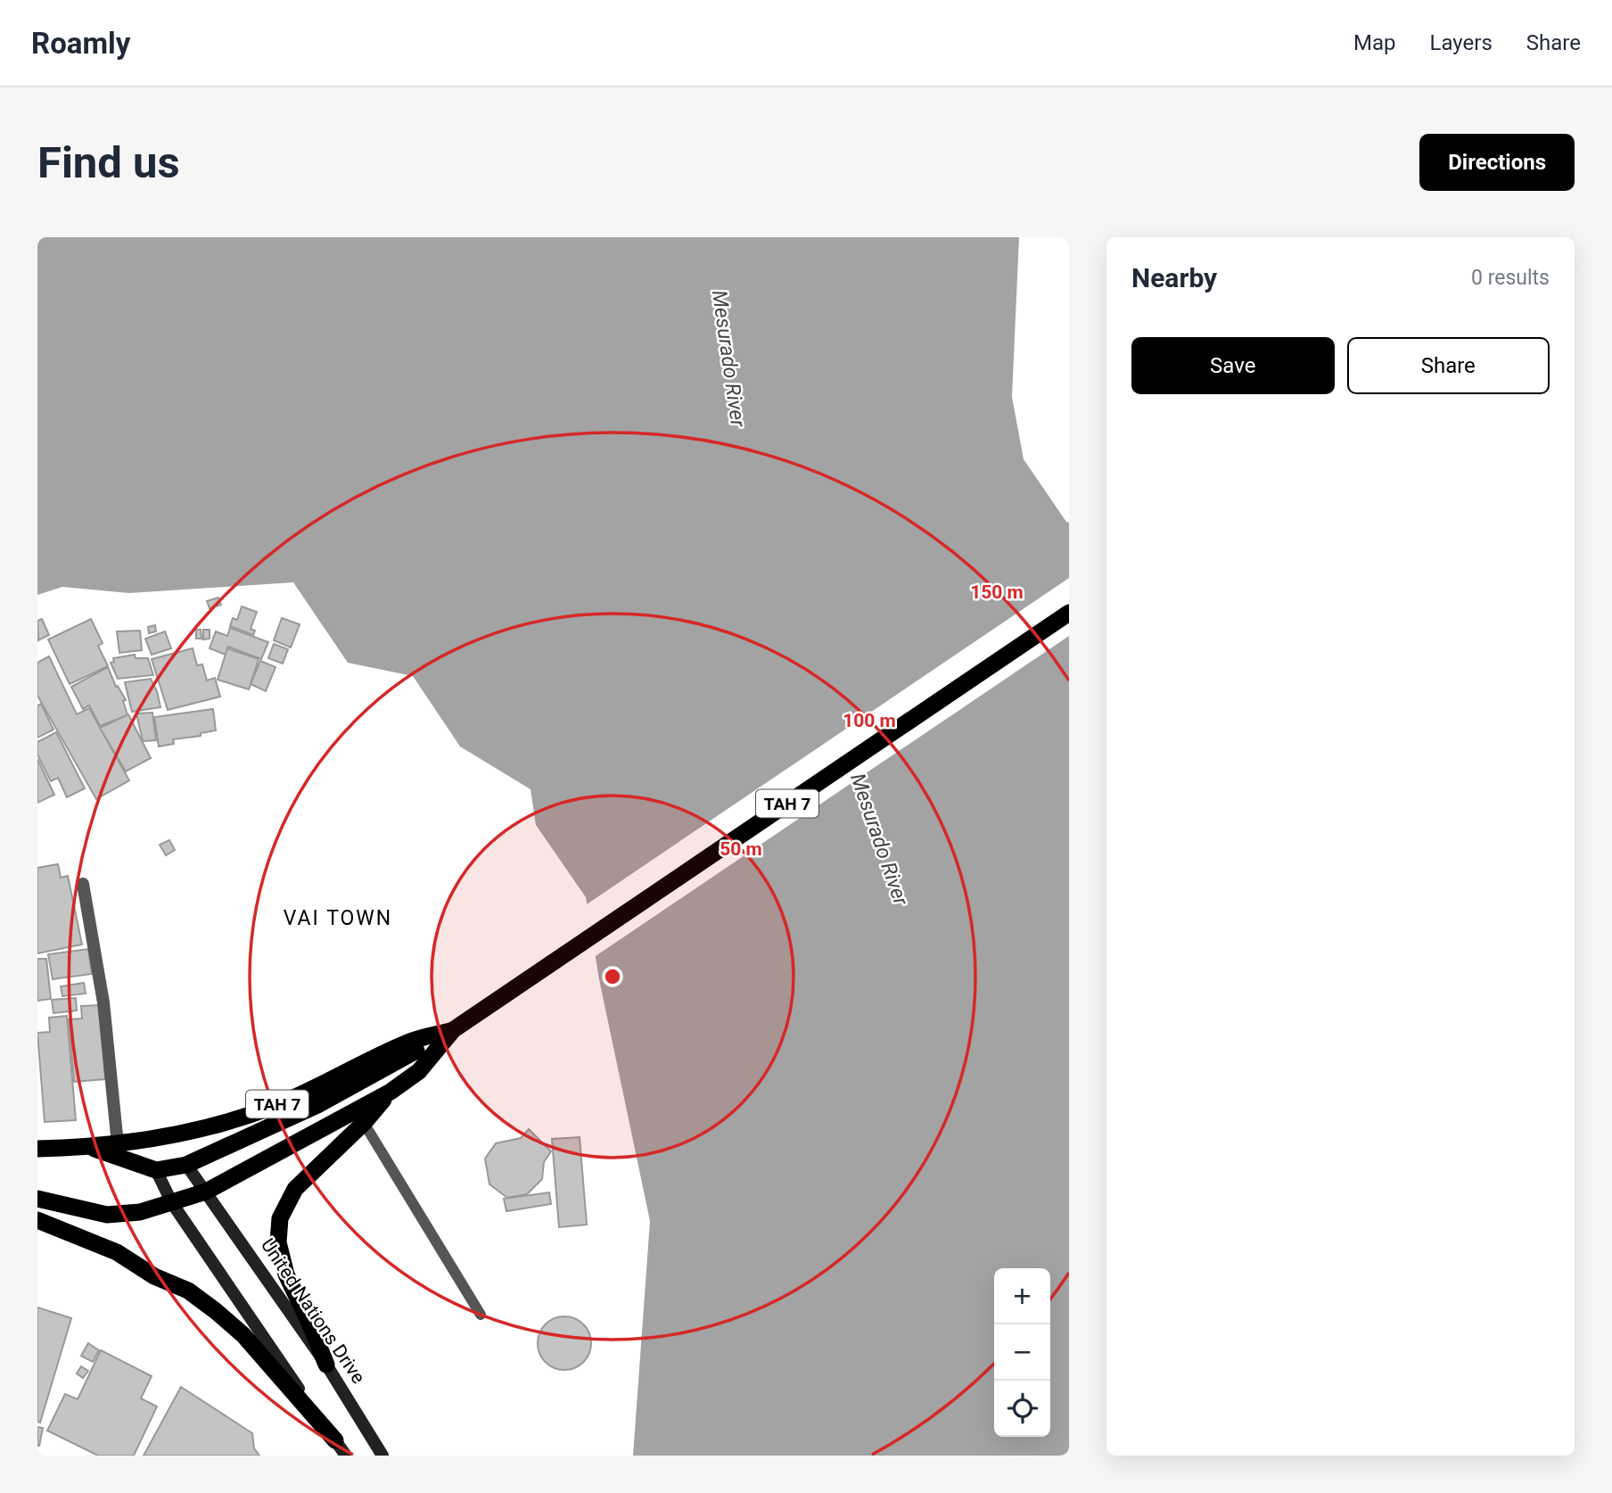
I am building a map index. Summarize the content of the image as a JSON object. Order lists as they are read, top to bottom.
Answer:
{
  "streets": {
    "highway": ["TAH 7"],
    "main road": ["United Nations Drive"]
  },
  "crossings": [
    ["TAH 7", "United Nations Drive"]
  ],
  "districts": ["VAI TOWN"],
  "water": ["Mesurado River"],
  "page": {
    "header": "Roamly",
    "nav": ["Map", "Layers", "Share"],
    "buttons": [
      "Directions",
      ["Save", "Share"]
    ],
    "title": "Find us",
    "heading": ["Nearby", "0 results"],
    "map_buttons": ["+", "−"]
  },
  "rings": ["150 m", "100 m", "50 m"]
}
